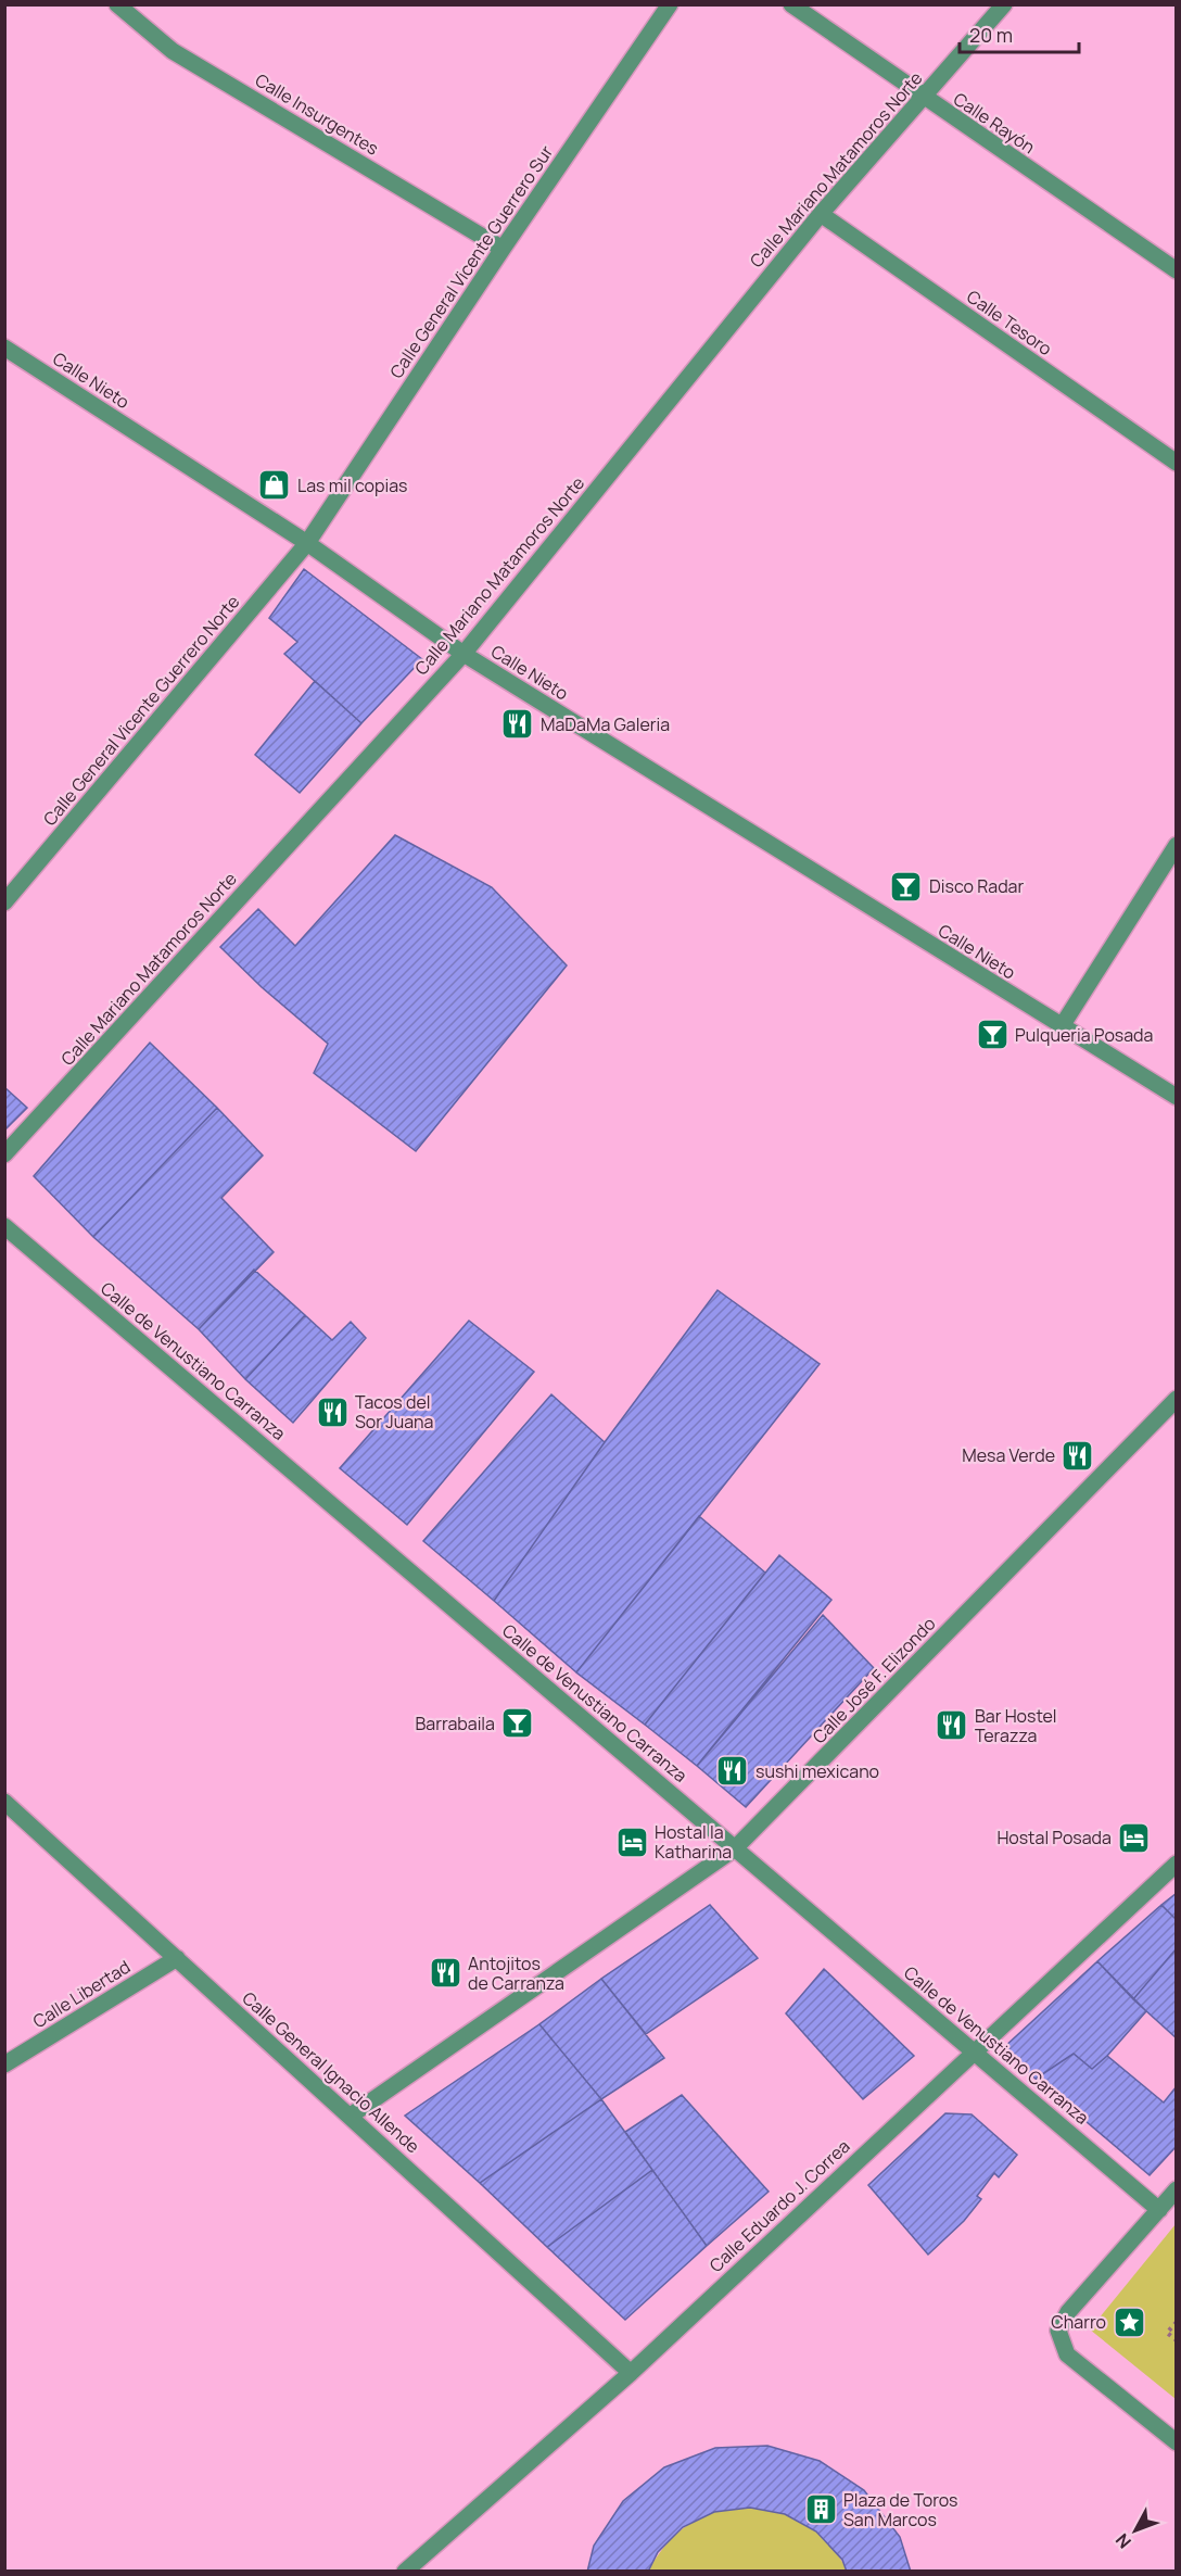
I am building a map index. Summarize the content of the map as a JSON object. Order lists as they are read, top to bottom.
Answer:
{
  "streets": {
    "street": [
      "Calle Insurgentes",
      "Calle Rayón",
      "Calle Mariano Matamoros Norte",
      "Calle General Vicente Guerrero Sur",
      "Calle Tesoro",
      "Calle Nieto",
      "Calle General Vicente Guerrero Norte",
      "Calle de Venustiano Carranza",
      "Calle José F. Elizondo",
      "Calle Libertad",
      "Calle General Ignacio Allende",
      "Calle Eduardo J. Correa"
    ]
  },
  "crossings": [
    ["Calle Insurgentes", "Calle General Vicente Guerrero Sur"],
    ["Calle Rayón", "Calle Mariano Matamoros Norte"],
    ["Calle Mariano Matamoros Norte", "Calle Tesoro"],
    ["Calle Mariano Matamoros Norte", "Calle Nieto"],
    ["Calle General Vicente Guerrero Sur", "Calle Nieto"],
    ["Calle General Vicente Guerrero Sur", "Calle General Vicente Guerrero Norte"],
    ["Calle Nieto", "Calle General Vicente Guerrero Norte"],
    ["Calle de Venustiano Carranza", "Calle José F. Elizondo"],
    ["Calle de Venustiano Carranza", "Calle Eduardo J. Correa"],
    ["Calle José F. Elizondo", "Calle General Ignacio Allende"],
    ["Calle Libertad", "Calle General Ignacio Allende"],
    ["Calle General Ignacio Allende", "Calle Eduardo J. Correa"]
  ],
  "places": {
    "shop": ["Las mil copias"],
    "restaurant": [
      "MaDaMa Galeria",
      "Tacos del Sor Juana",
      "Mesa Verde",
      "Bar Hostel Terazza",
      "sushi mexicano",
      "Antojitos de Carranza"
    ],
    "bar": ["Disco Radar", "Pulqueria Posada", "Barrabaila"],
    "hotel": ["Hostal Posada", "Hostal la Katharina"],
    "place": ["Charro"],
    "building": ["Plaza de Toros San Marcos"]
  },
  "scale_bar": "20 m",
  "north": "bottom left"
}
